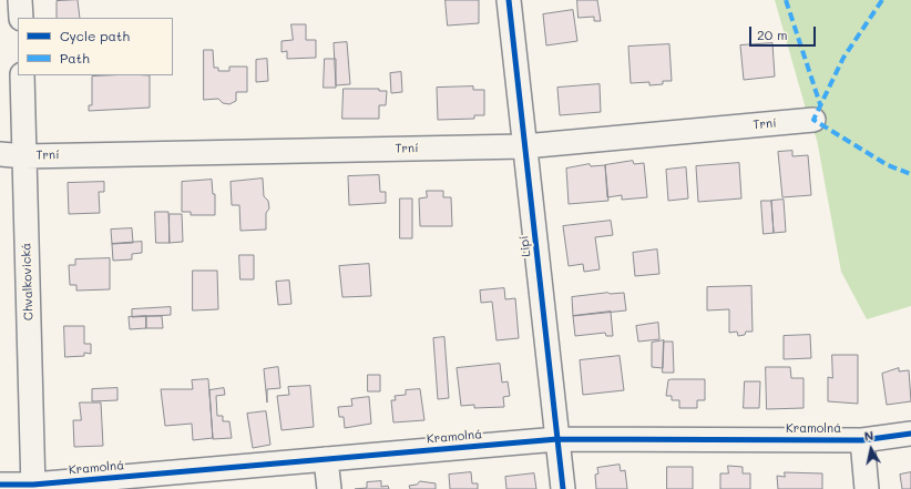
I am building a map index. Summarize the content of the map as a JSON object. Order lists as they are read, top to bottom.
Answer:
{
  "streets": {
    "street": [
      "Trní",
      "Lipí",
      "Chvalkovická",
      "Kramolná"
    ]
  },
  "crossings": [
    ["Trní", "Lipí"],
    ["Trní", "Chvalkovická"],
    ["Lipí", "Kramolná"],
    ["Chvalkovická", "Kramolná"]
  ],
  "legend": ["Cycle path", "Path"],
  "scale_bar": "20 m",
  "north": "top"
}
